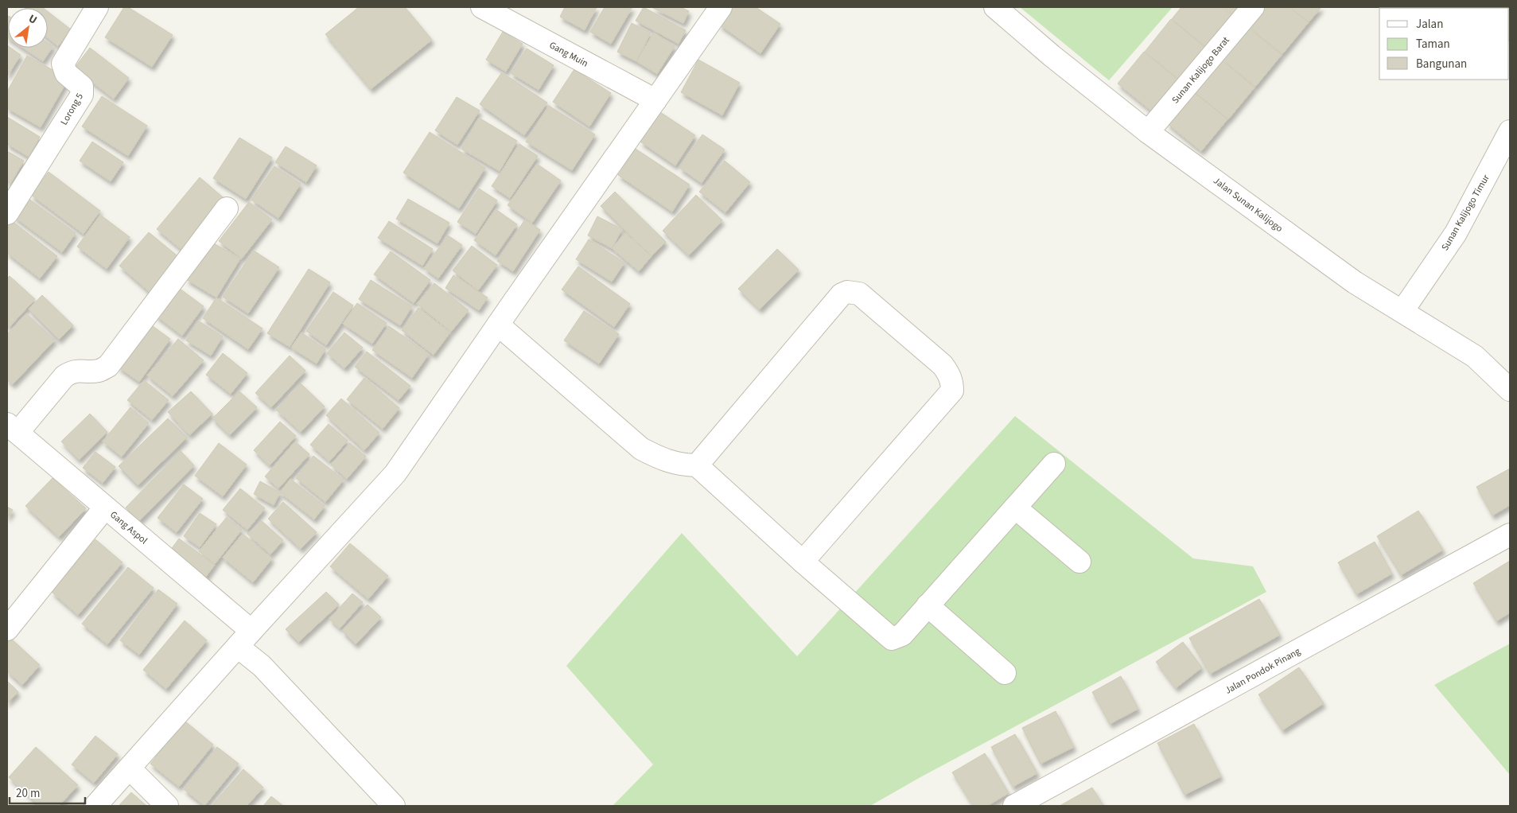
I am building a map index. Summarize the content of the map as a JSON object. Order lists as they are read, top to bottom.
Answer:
{
  "streets": {
    "street": [
      "Gang Muin",
      "Sunan Kalijogo Barat",
      "Lorong 5",
      "Jalan Sunan Kalijogo",
      "Sunan Kalijogo Timur",
      "Gang Aspol",
      "Jalan Pondok Pinang"
    ]
  },
  "crossings": [
    ["Sunan Kalijogo Barat", "Jalan Sunan Kalijogo"],
    ["Jalan Sunan Kalijogo", "Sunan Kalijogo Timur"]
  ],
  "legend": ["Jalan", "Taman", "Bangunan"],
  "scale_bar": "20 m",
  "north": "top right"
}
